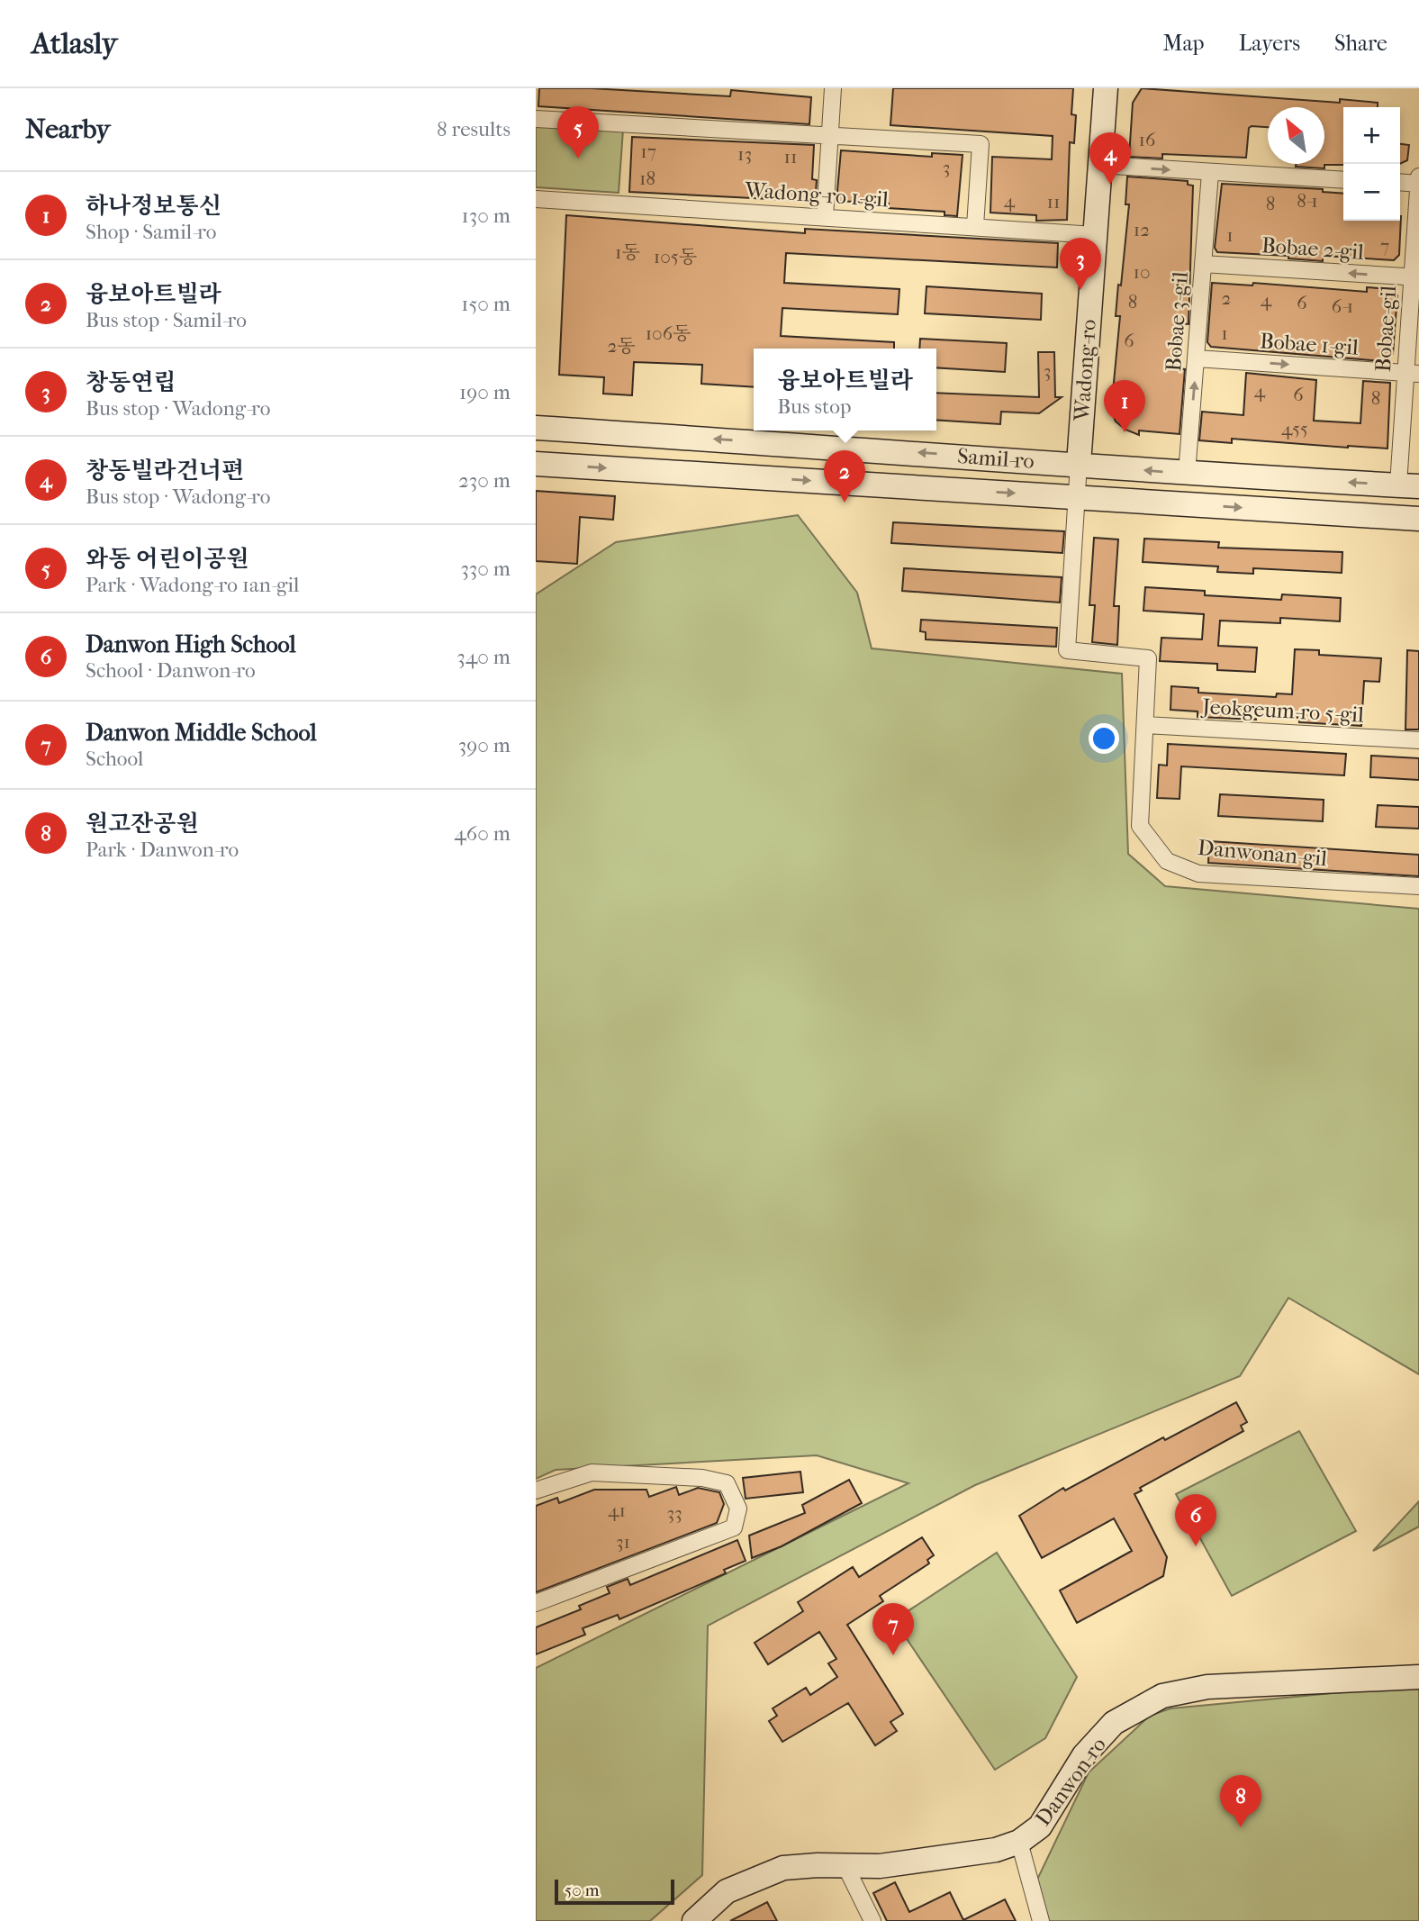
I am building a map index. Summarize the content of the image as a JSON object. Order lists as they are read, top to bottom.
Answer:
{
  "streets": {
    "main road": ["Wadong-ro", "Samil-ro", "Danwon-ro"],
    "street": [
      "Wadong-ro 1-gil",
      "Bobae 2-gil",
      "Bobae 3-gil",
      "Bobae-gil",
      "Bobae 1-gil",
      "Jeokgeum-ro 5-gil",
      "Danwonan-gil"
    ]
  },
  "crossings": [
    ["Wadong-ro 1-gil", "Wadong-ro"],
    ["Bobae 2-gil", "Bobae 3-gil"],
    ["Bobae 2-gil", "Bobae-gil"],
    ["Bobae 3-gil", "Bobae 1-gil"],
    ["Bobae 3-gil", "Samil-ro"],
    ["Bobae-gil", "Bobae 1-gil"],
    ["Bobae-gil", "Samil-ro"],
    ["Wadong-ro", "Samil-ro"],
    ["Wadong-ro", "Danwonan-gil"],
    ["Samil-ro", "Danwonan-gil"],
    ["Jeokgeum-ro 5-gil", "Danwonan-gil"]
  ],
  "one_way": ["Bobae 3-gil", "Bobae 1-gil"],
  "house_numbers": [
    "16",
    "17",
    "13",
    "11",
    "3",
    "18",
    "4",
    "8-1",
    "11",
    "8",
    "12",
    "1",
    "7",
    "1동",
    "105동",
    "10",
    "2",
    "4",
    "8",
    "6",
    "6-1",
    "106동",
    "1",
    "6",
    "2동",
    "3",
    "4",
    "6",
    "8",
    "455",
    "41",
    "33",
    "31"
  ],
  "scale_bar": "50 m",
  "north": "top left",
  "page": {
    "header": "Atlasly",
    "nav": ["Map", "Layers", "Share"],
    "heading": ["Nearby", "8 results"],
    "pins": [
      "5",
      "4",
      "3",
      "1",
      "2",
      "6",
      "7",
      "8"
    ],
    "map_buttons": ["+", "−"],
    "list": [
      {
        "mark": "1",
        "name": "하나정보통신",
        "note": "Shop · Samil-ro",
        "value": "130 m"
      },
      {
        "mark": "2",
        "name": "융보아트빌라",
        "note": "Bus stop · Samil-ro",
        "value": "150 m"
      },
      {
        "mark": "3",
        "name": "창동연립",
        "note": "Bus stop · Wadong-ro",
        "value": "190 m"
      },
      {
        "mark": "4",
        "name": "창동빌라건너편",
        "note": "Bus stop · Wadong-ro",
        "value": "230 m"
      },
      {
        "mark": "5",
        "name": "와동 어린이공원",
        "note": "Park · Wadong-ro 1an-gil",
        "value": "330 m"
      },
      {
        "mark": "6",
        "name": "Danwon High School",
        "note": "School · Danwon-ro",
        "value": "340 m"
      },
      {
        "mark": "7",
        "name": "Danwon Middle School",
        "note": "School",
        "value": "390 m"
      },
      {
        "mark": "8",
        "name": "원고잔공원",
        "note": "Park · Danwon-ro",
        "value": "460 m"
      }
    ],
    "popup": ["융보아트빌라", "Bus stop"],
    "scale": "50 m"
  }
}
